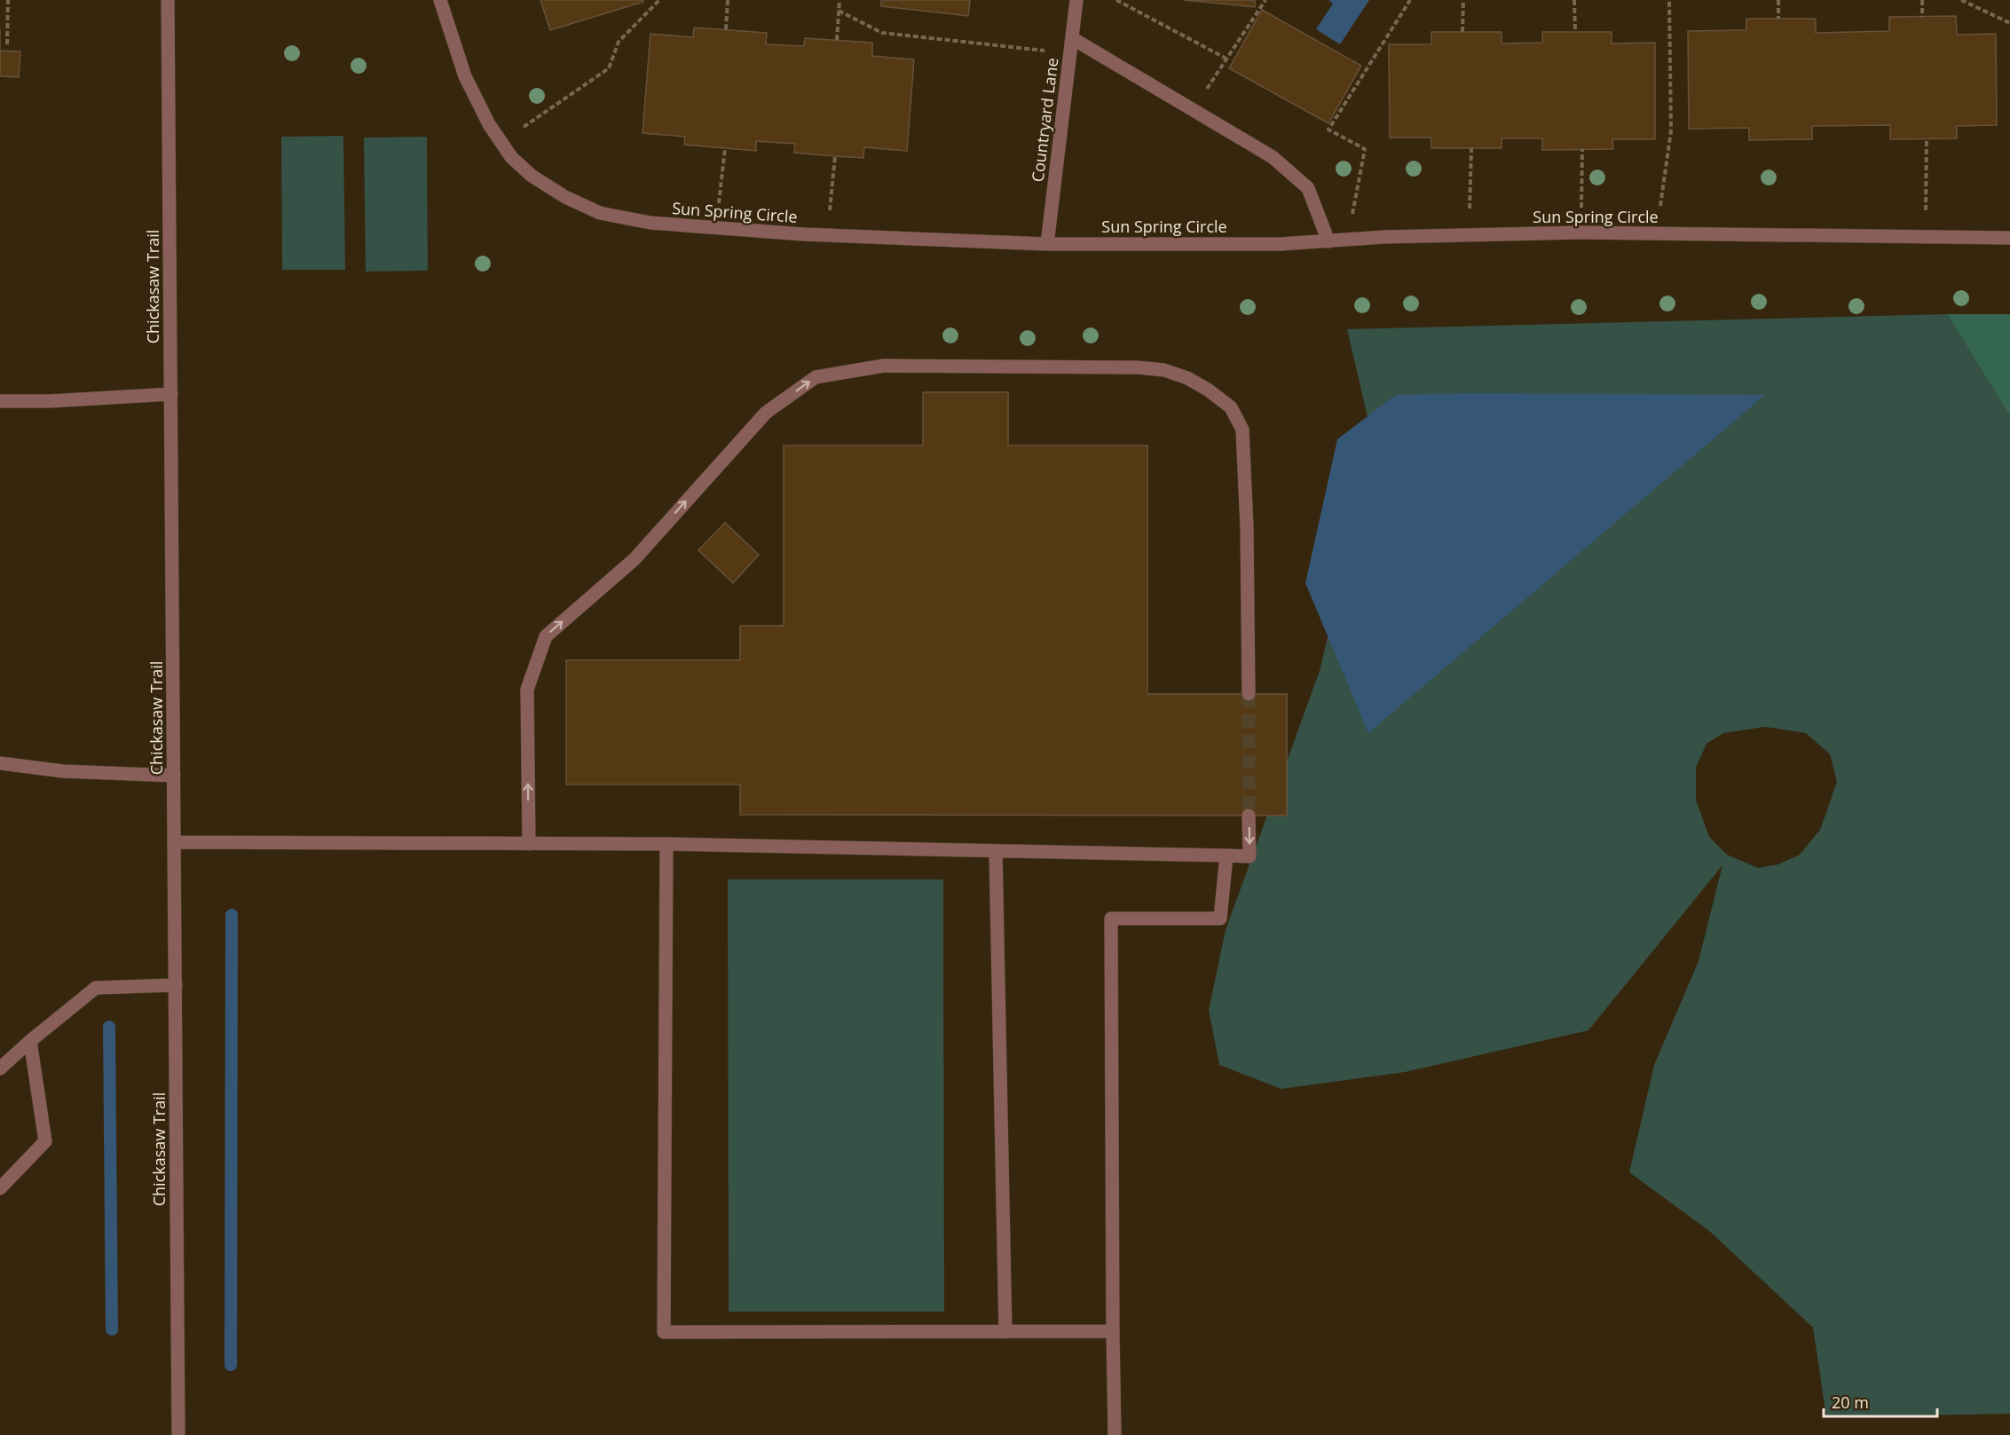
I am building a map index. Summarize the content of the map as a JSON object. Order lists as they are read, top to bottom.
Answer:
{
  "streets": {
    "street": ["Countryard Lane", "Sun Spring Circle", "Chickasaw Trail"]
  },
  "crossings": [
    ["Countryard Lane", "Sun Spring Circle"]
  ],
  "scale_bar": "20 m"
}
